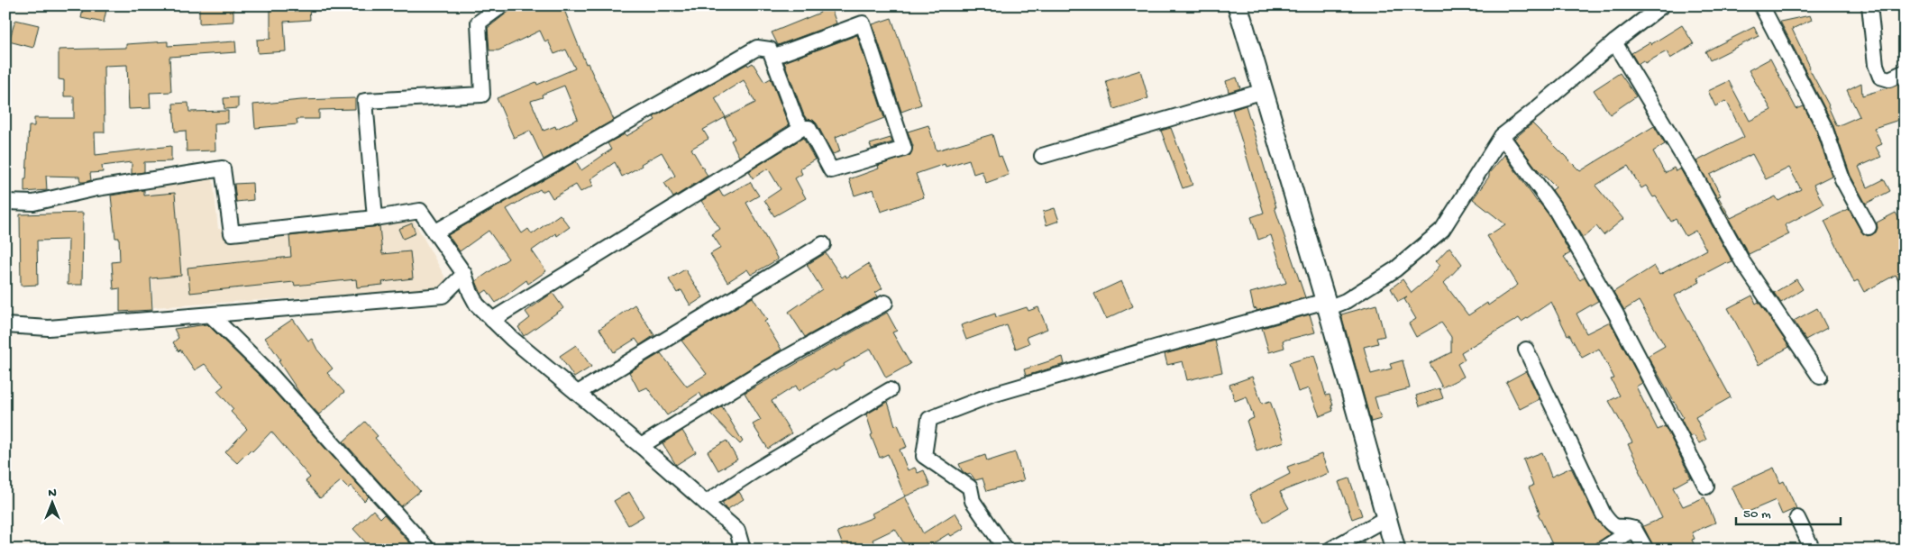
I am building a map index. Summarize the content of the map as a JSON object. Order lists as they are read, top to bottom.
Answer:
{
  "scale_bar": "50 m",
  "north": "top"
}
